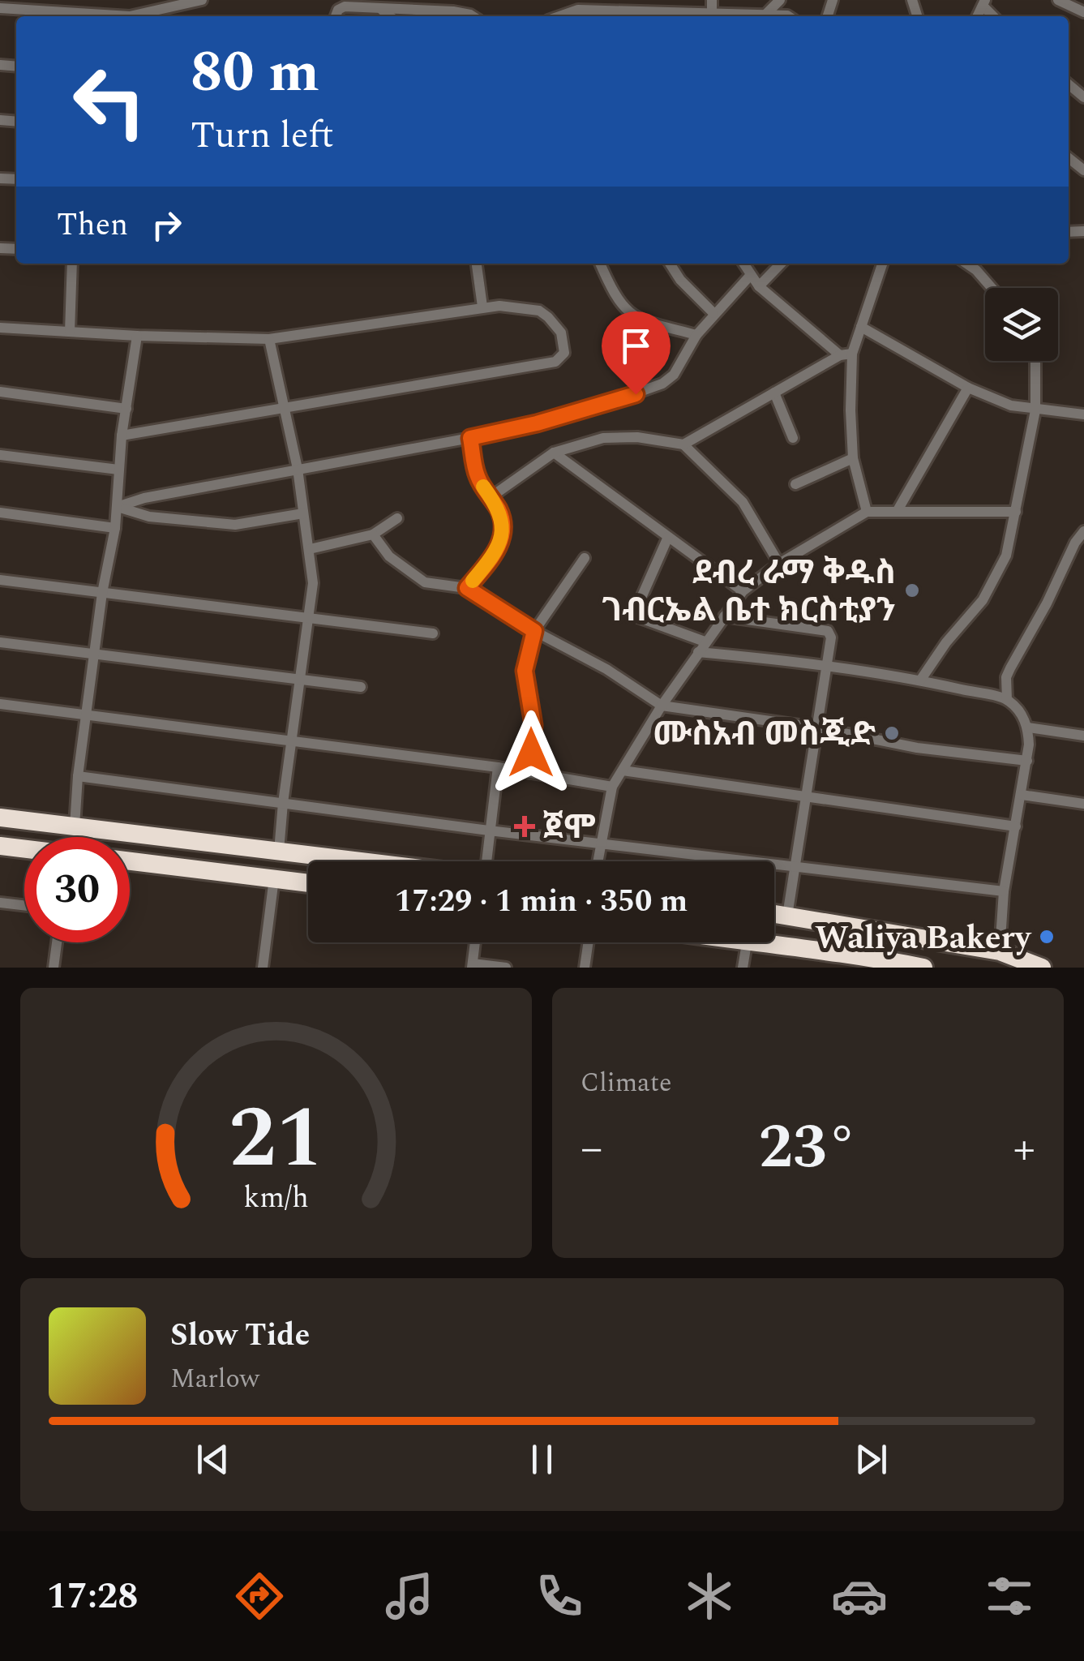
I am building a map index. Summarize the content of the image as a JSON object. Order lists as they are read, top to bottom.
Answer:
{
  "places": {
    "other": ["ደብረ ራማ ቅዱስ ገብርኤል ቤተ ክርስቲያን", "ሙስአብ መስጂድ", "Waliya Bakery"],
    "health": ["ጀሞ"]
  },
  "page": {
    "turn": ["80 m", "Turn left"],
    "then": "Then",
    "limit": "30",
    "trip": "17:29 · 1 min · 350 m",
    "tile": "Climate",
    "heat": ["−", "23°", "+"],
    "song": ["Slow Tide", "Marlow"],
    "tabs": "17:28",
    "gauge": ["21", "km/h"]
  }
}
